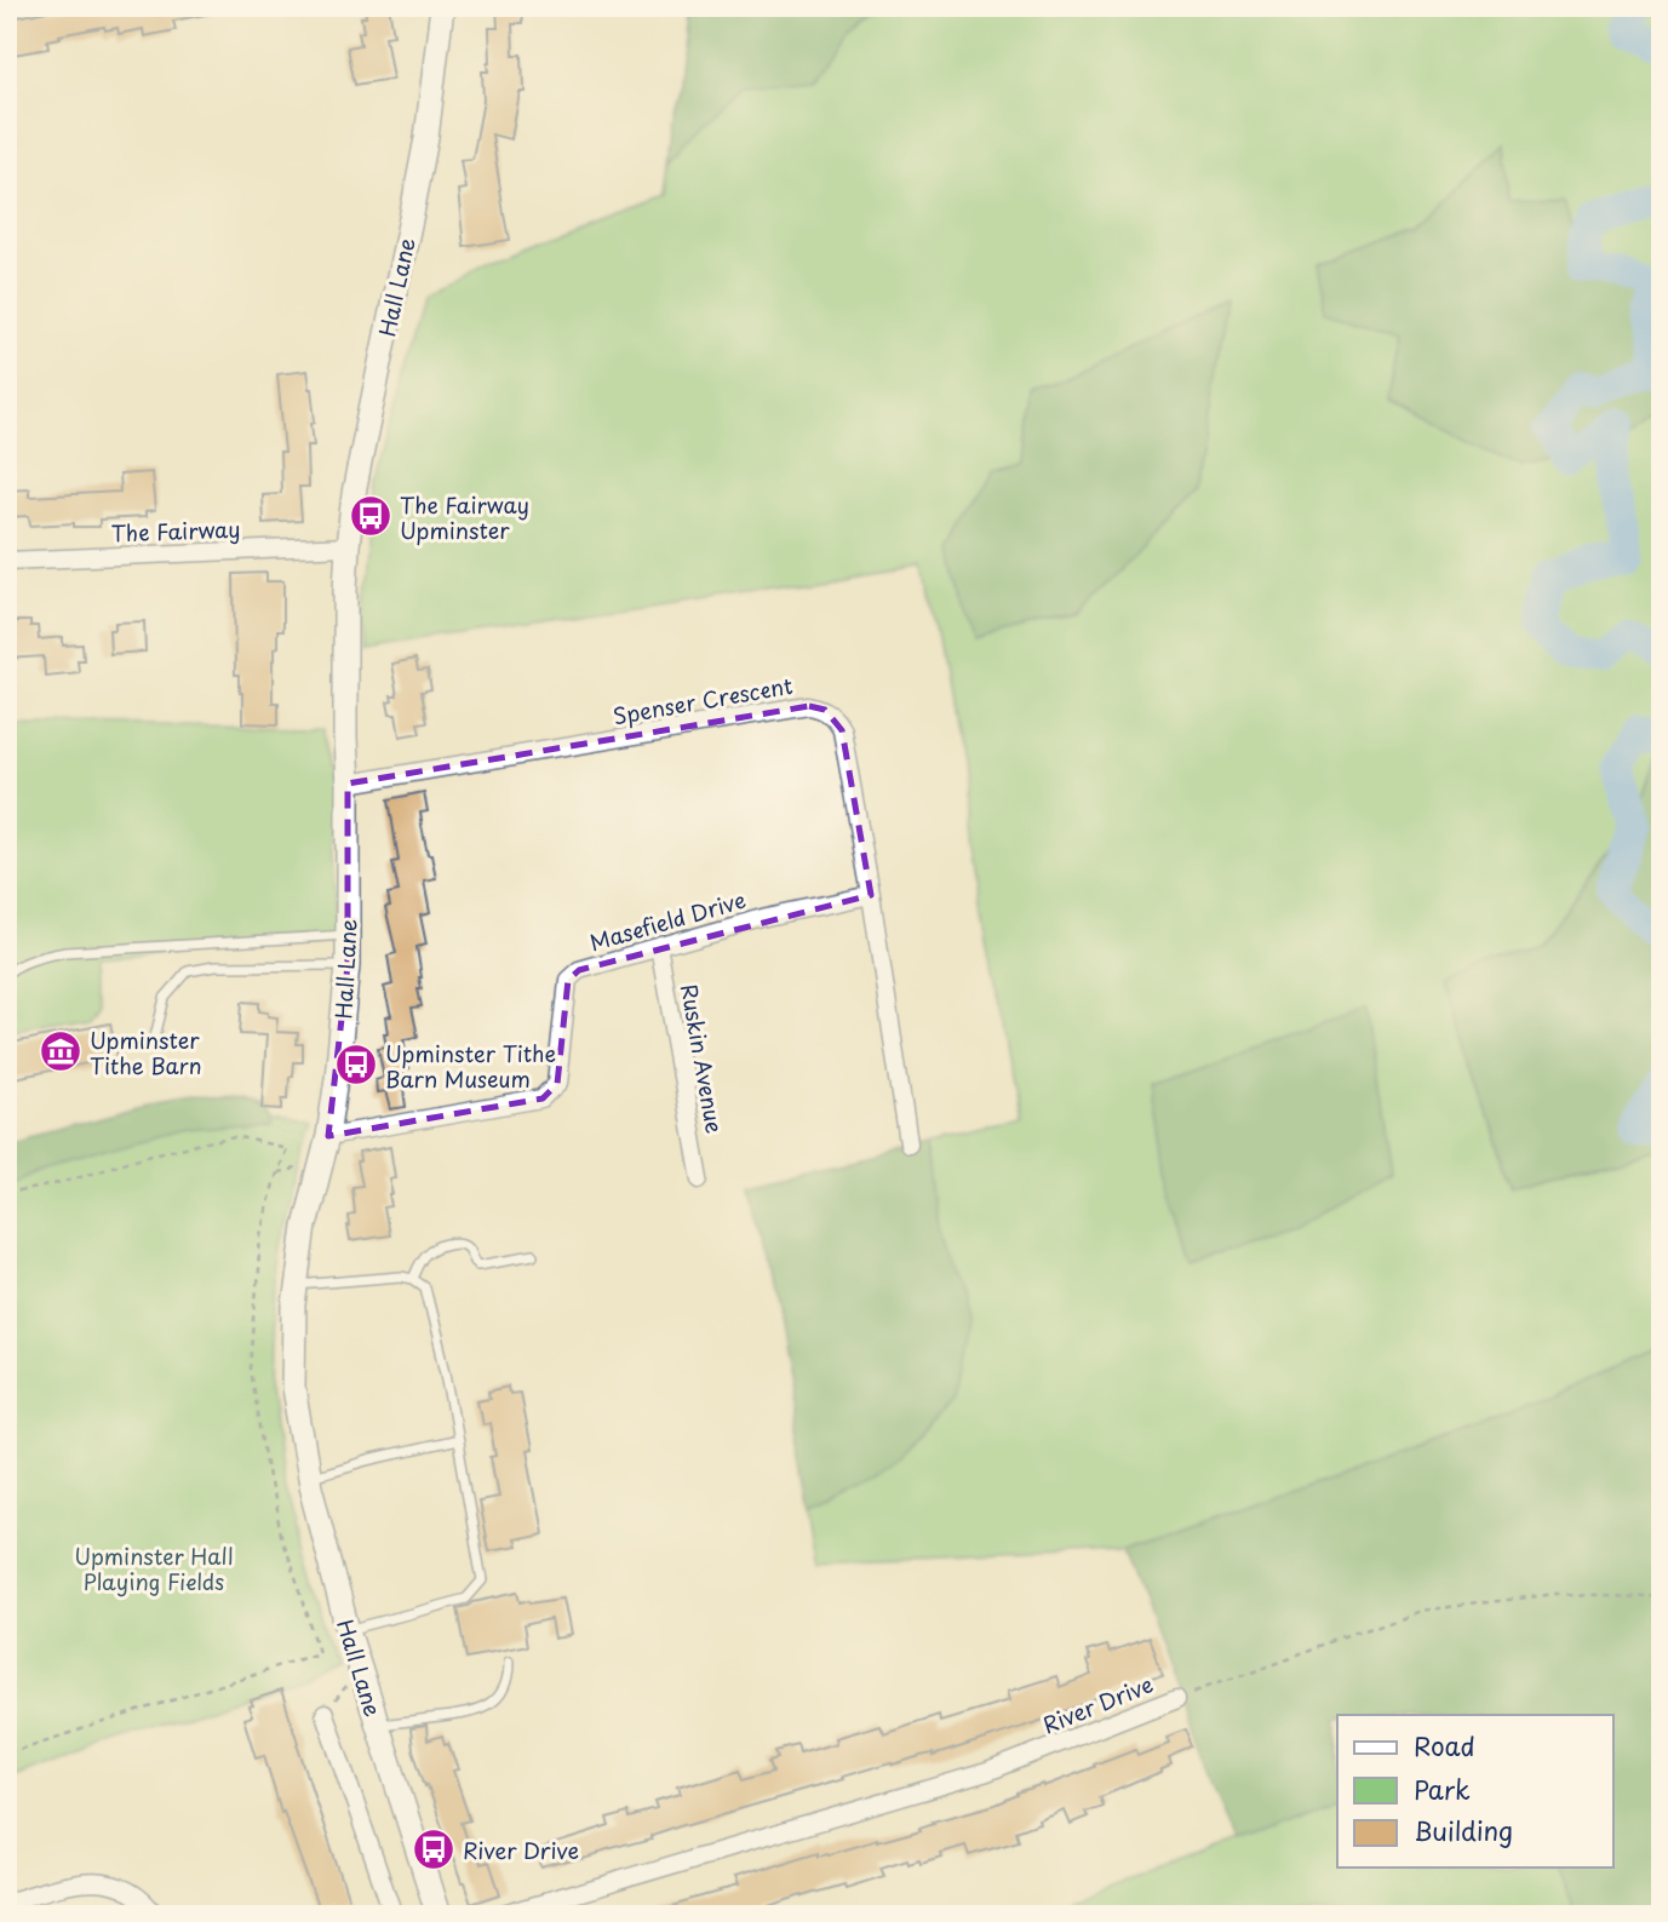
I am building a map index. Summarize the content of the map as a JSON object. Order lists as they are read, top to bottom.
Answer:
{
  "streets": {
    "street": [
      "Hall Lane",
      "The Fairway",
      "Spenser Crescent",
      "Masefield Drive",
      "Ruskin Avenue",
      "River Drive"
    ]
  },
  "crossings": [
    ["Hall Lane", "The Fairway"],
    ["Hall Lane", "Spenser Crescent"],
    ["Hall Lane", "Masefield Drive"],
    ["Spenser Crescent", "Masefield Drive"],
    ["Masefield Drive", "Ruskin Avenue"]
  ],
  "parks": ["Upminster Hall Playing Fields"],
  "places": {
    "bus stop": ["The Fairway Upminster", "Upminster Tithe Barn Museum", "River Drive"],
    "museum": ["Upminster Tithe Barn"]
  },
  "legend": ["Road", "Park", "Building"]
}
